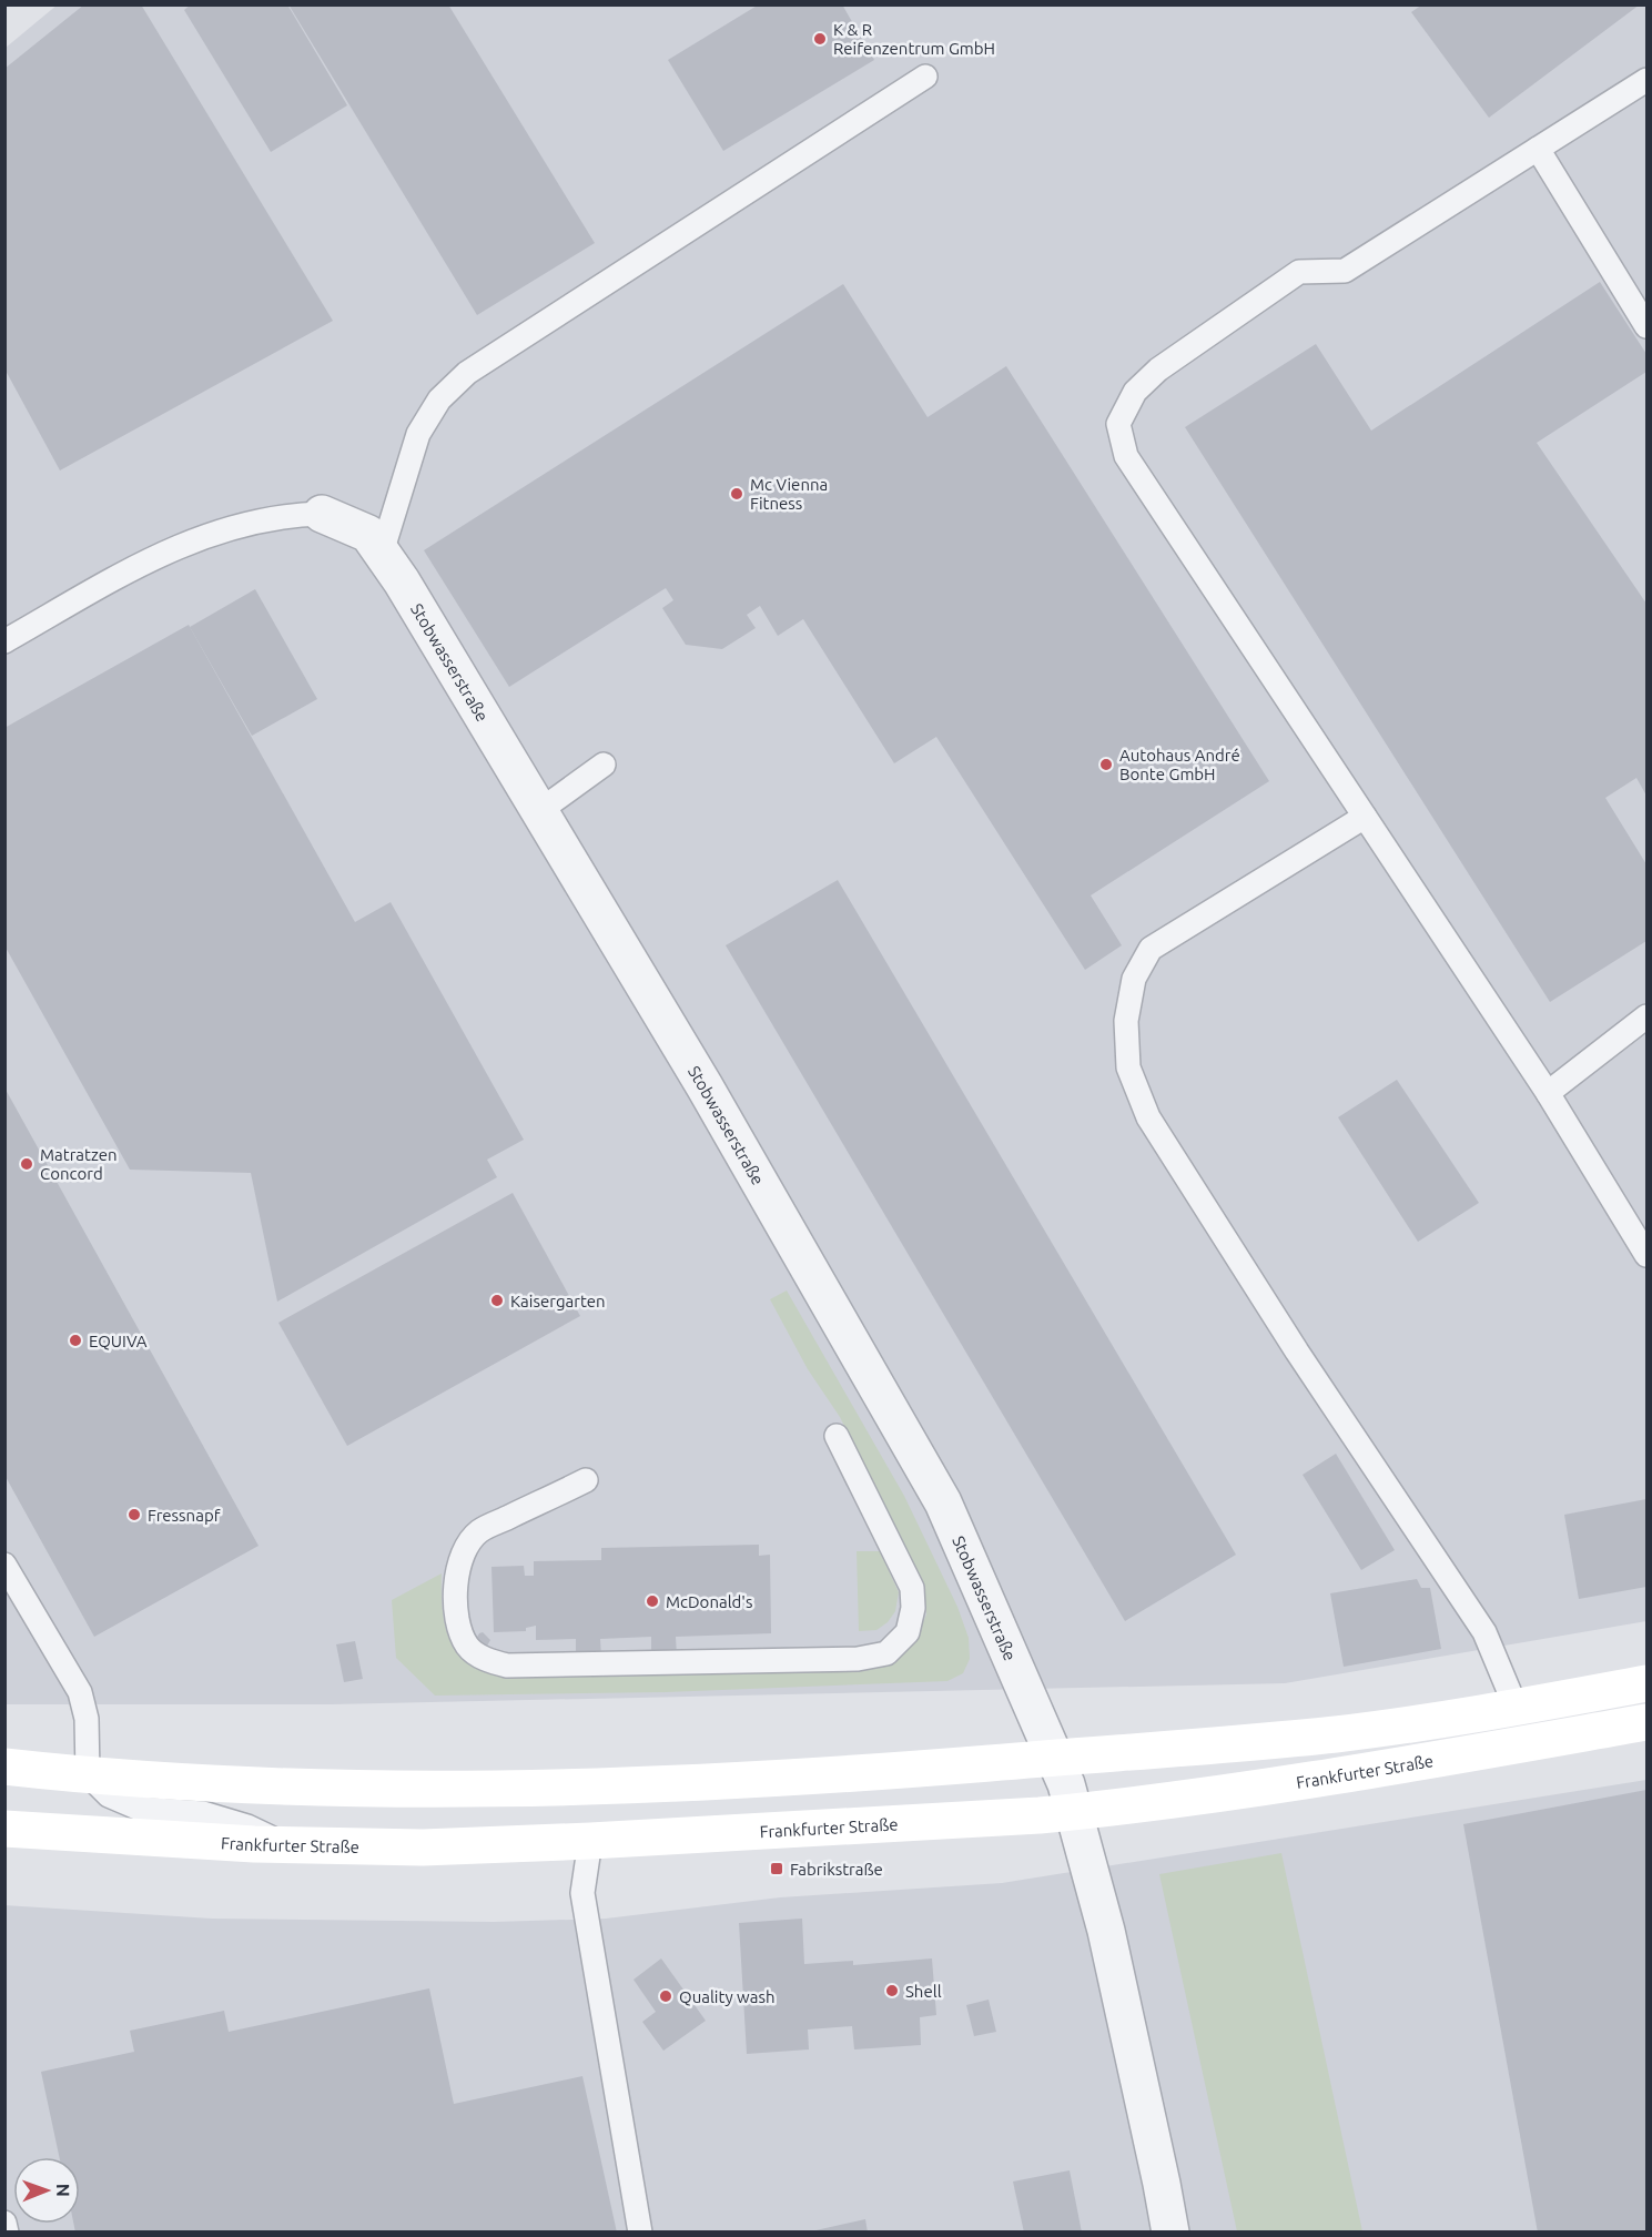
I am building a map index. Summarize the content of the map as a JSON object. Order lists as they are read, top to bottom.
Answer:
{
  "streets": {
    "main road": ["Frankfurter Straße"],
    "street": ["Stobwasserstraße"]
  },
  "crossings": [
    ["Stobwasserstraße", "Frankfurter Straße"]
  ],
  "places": {
    "other": [
      "K & R Reifenzentrum GmbH",
      "Mc Vienna Fitness",
      "Autohaus André Bonte GmbH",
      "Matratzen Concord",
      "Kaisergarten",
      "EQUIVA",
      "Fressnapf",
      "McDonald's",
      "Shell",
      "Quality wash"
    ],
    "transit": ["Fabrikstraße"]
  },
  "north": "right"
}
